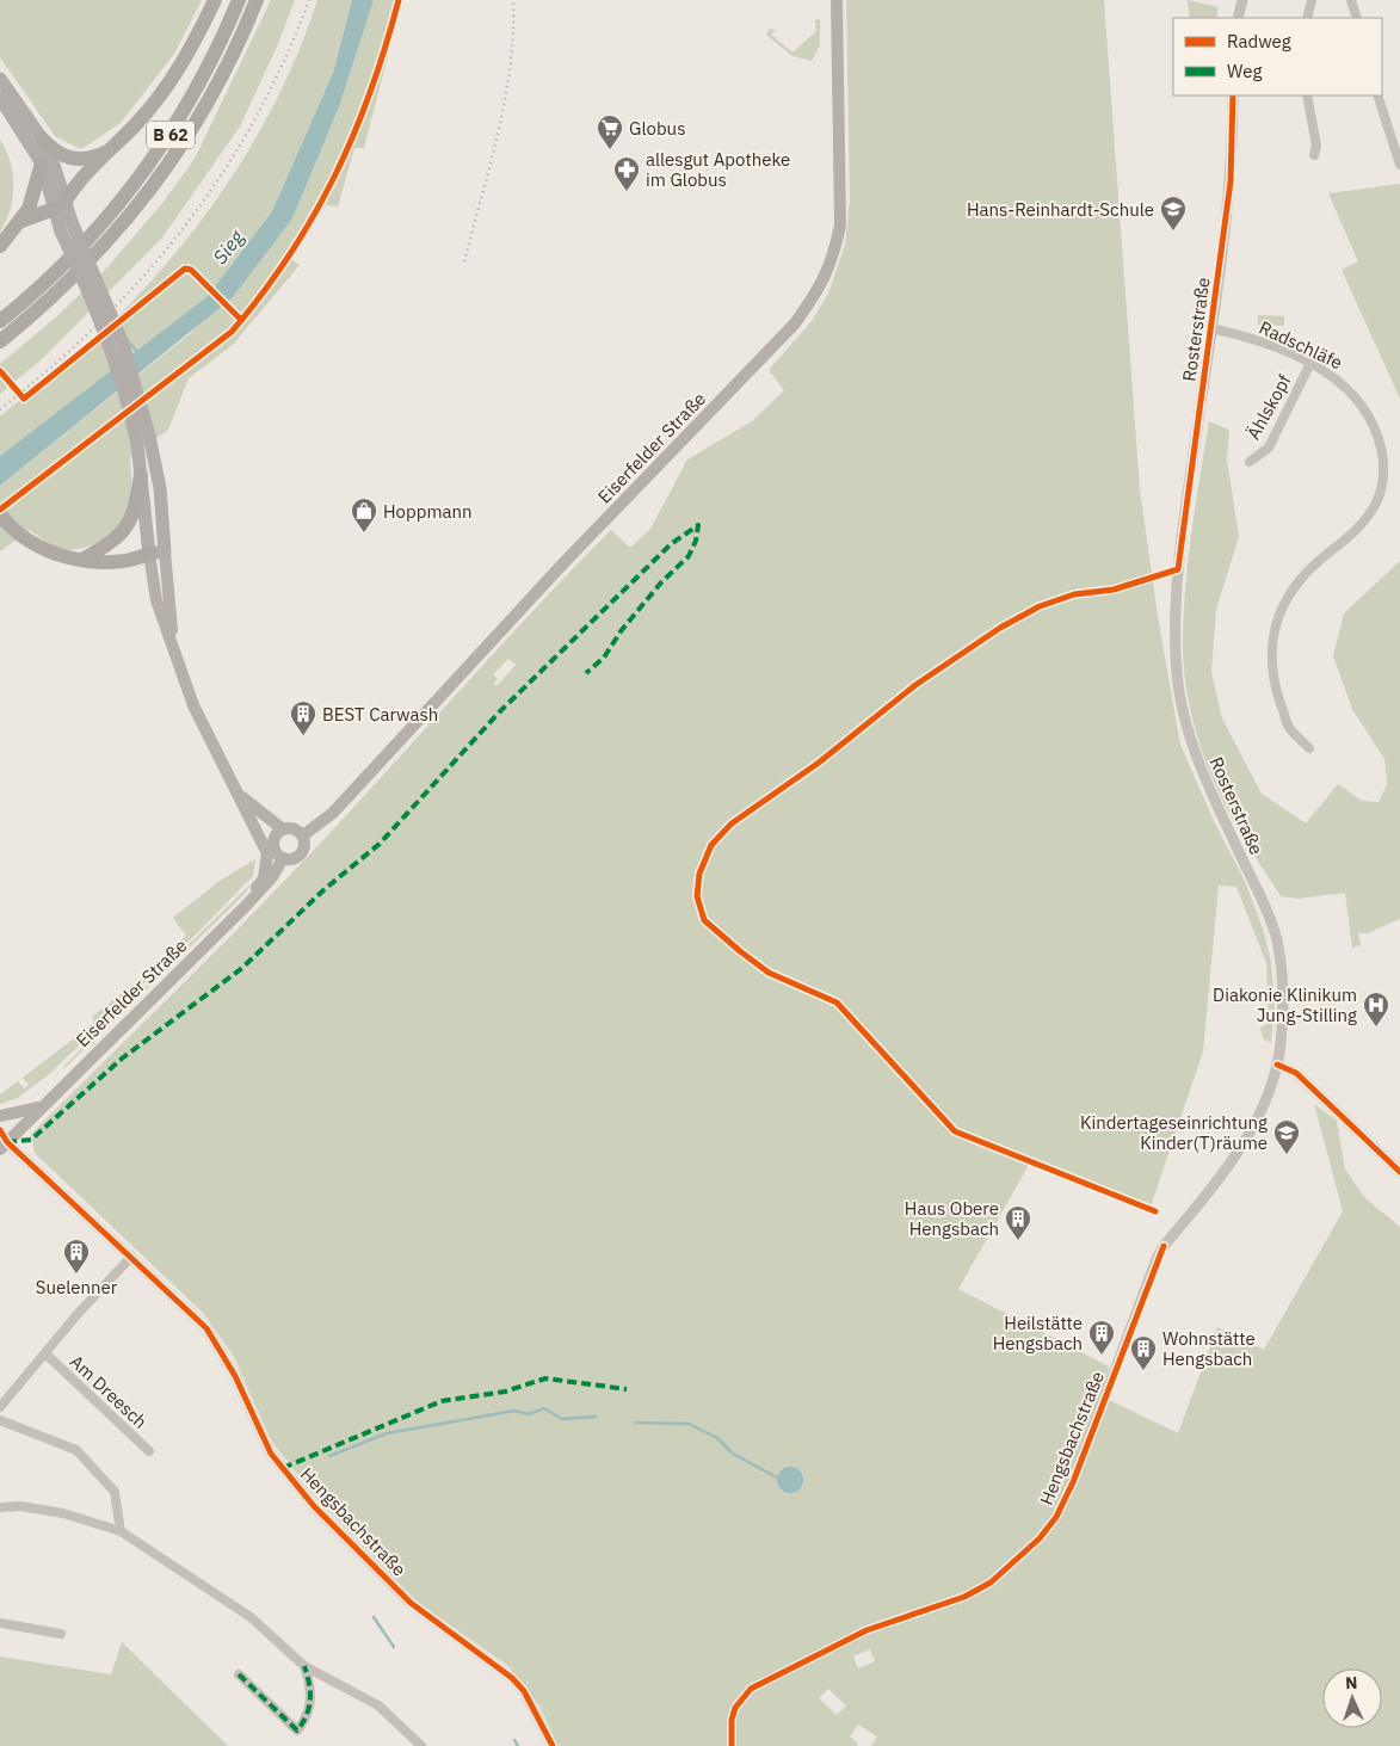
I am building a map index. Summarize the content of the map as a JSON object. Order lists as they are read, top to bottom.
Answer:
{
  "streets": {
    "highway": ["B 62"],
    "main road": ["Eiserfelder Straße"],
    "street": [
      "Rosterstraße",
      "Radschläfe",
      "Ählskopf",
      "Am Dreesch",
      "Hengsbachstraße"
    ]
  },
  "crossings": [
    ["Rosterstraße", "Radschläfe"],
    ["Rosterstraße", "Hengsbachstraße"],
    ["Radschläfe", "Ählskopf"],
    ["Eiserfelder Straße", "Hengsbachstraße"],
    ["Am Dreesch", "Hengsbachstraße"]
  ],
  "water": ["Sieg"],
  "places": {
    "supermarket": ["Globus"],
    "pharmacy": ["allesgut Apotheke im Globus"],
    "school or university": ["Hans-Reinhardt-Schule", "Kindertageseinrichtung Kinder(T)räume"],
    "shop": ["Hoppmann"],
    "building": [
      "BEST Carwash",
      "Haus Obere Hengsbach",
      "Suelenner",
      "Heilstätte Hengsbach",
      "Wohnstätte Hengsbach"
    ],
    "hospital": ["Diakonie Klinikum Jung-Stilling"]
  },
  "legend": ["Radweg", "Weg"],
  "north": "top"
}
